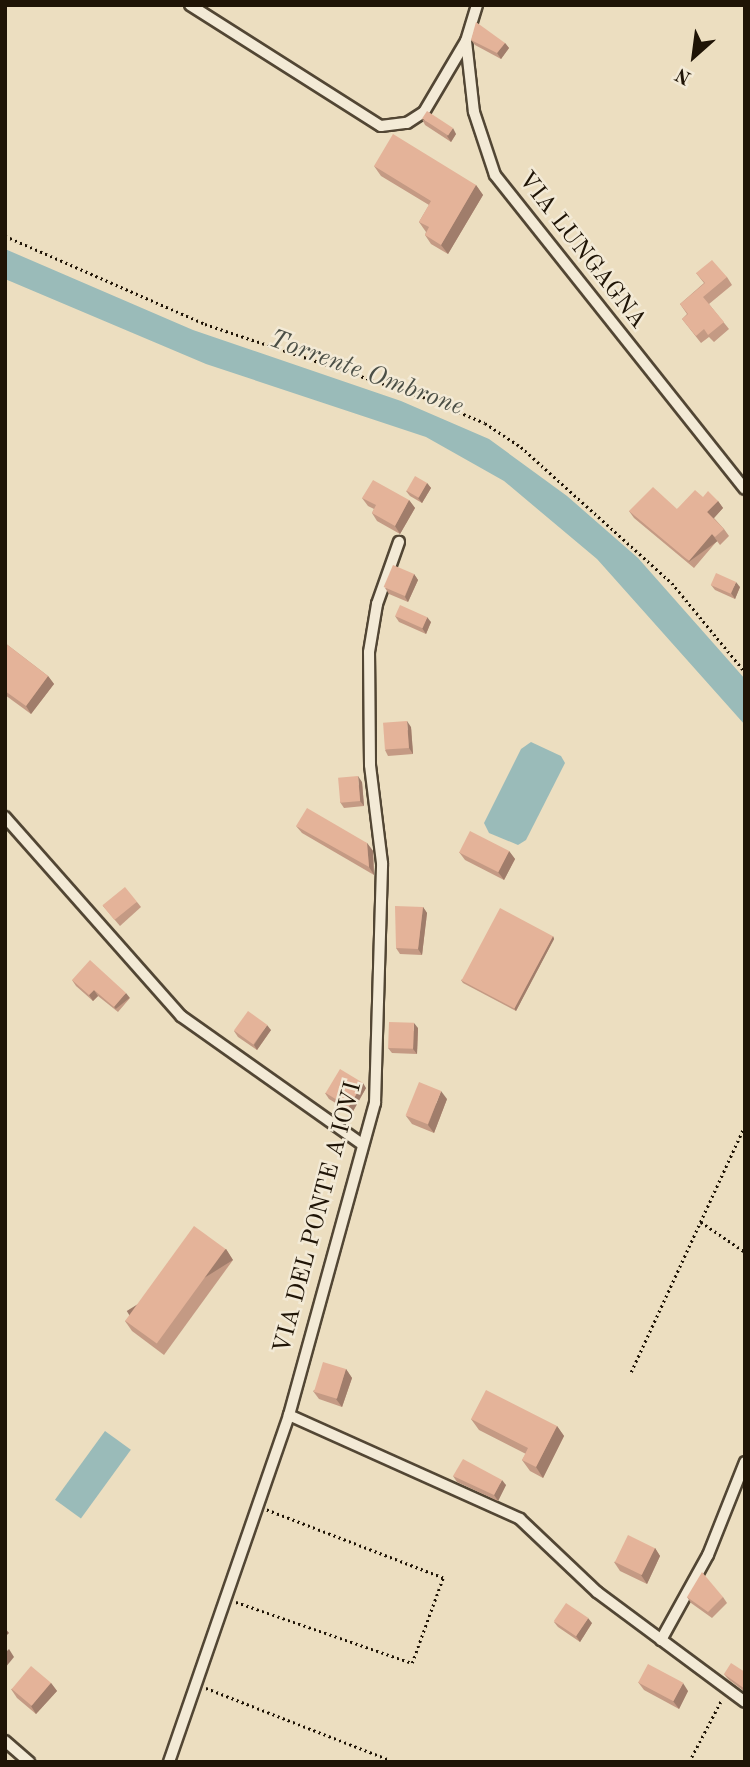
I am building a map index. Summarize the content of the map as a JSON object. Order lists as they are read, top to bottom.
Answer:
{
  "streets": {
    "street": ["VIA LUNGAGNA", "VIA DEL PONTE A IOVI"]
  },
  "water": ["Torrente Ombrone"],
  "north": "bottom left"
}
